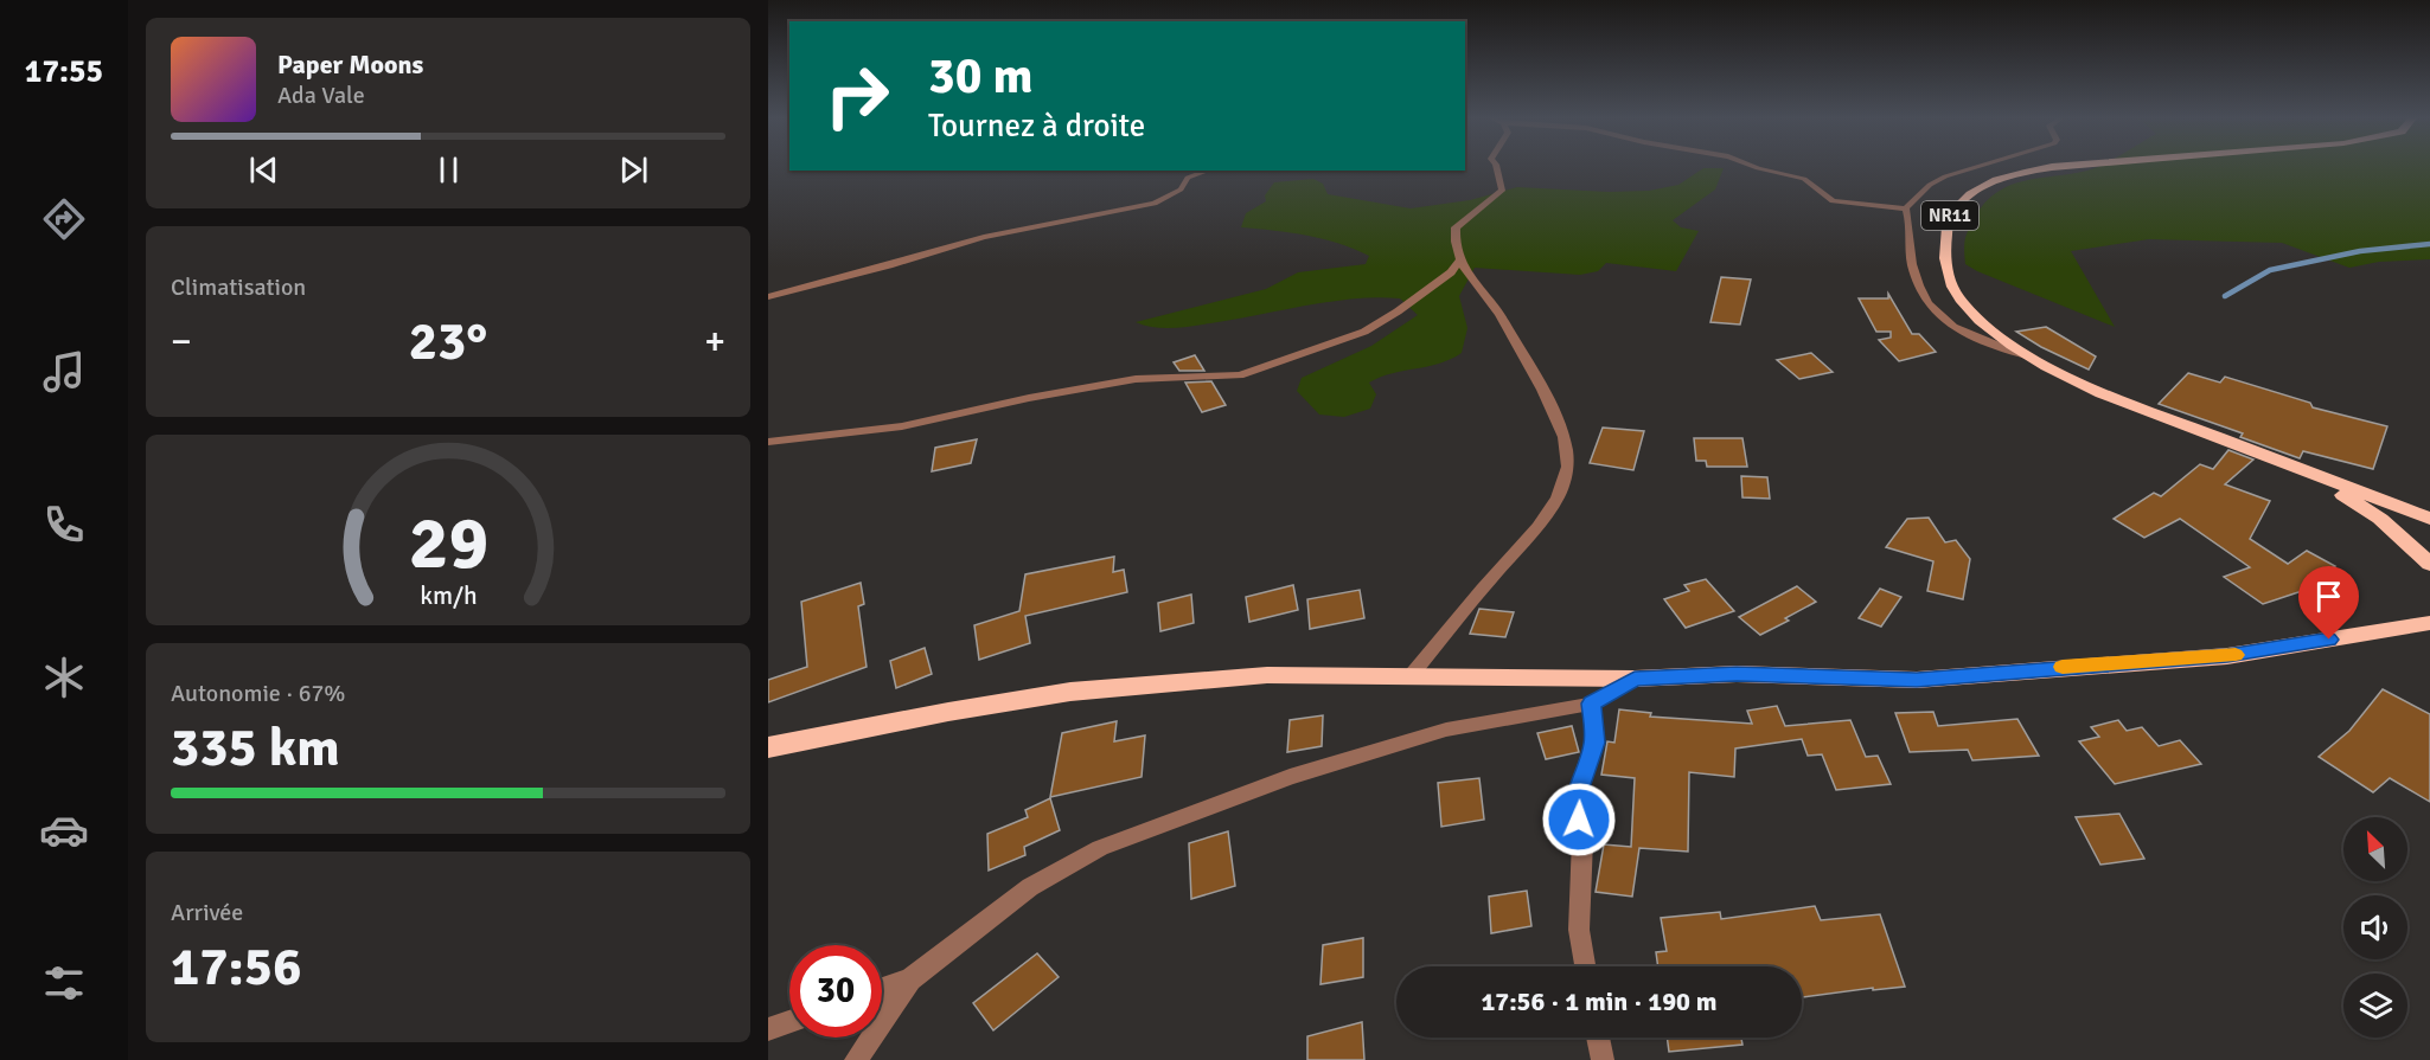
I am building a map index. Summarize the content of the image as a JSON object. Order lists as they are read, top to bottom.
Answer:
{
  "streets": {
    "highway": ["NR11"]
  },
  "north": "top left",
  "page": {
    "tabs": "17:55",
    "turn": ["30 m", "Tournez à droite"],
    "song": ["Paper Moons", "Ada Vale"],
    "tile": [
      "Climatisation",
      ["Autonomie · 67%", "335 km"],
      ["Arrivée", "17:56"]
    ],
    "heat": ["−", "23°", "+"],
    "limit": "30",
    "trip": "17:56 · 1 min · 190 m",
    "gauge": ["29", "km/h"]
  }
}
